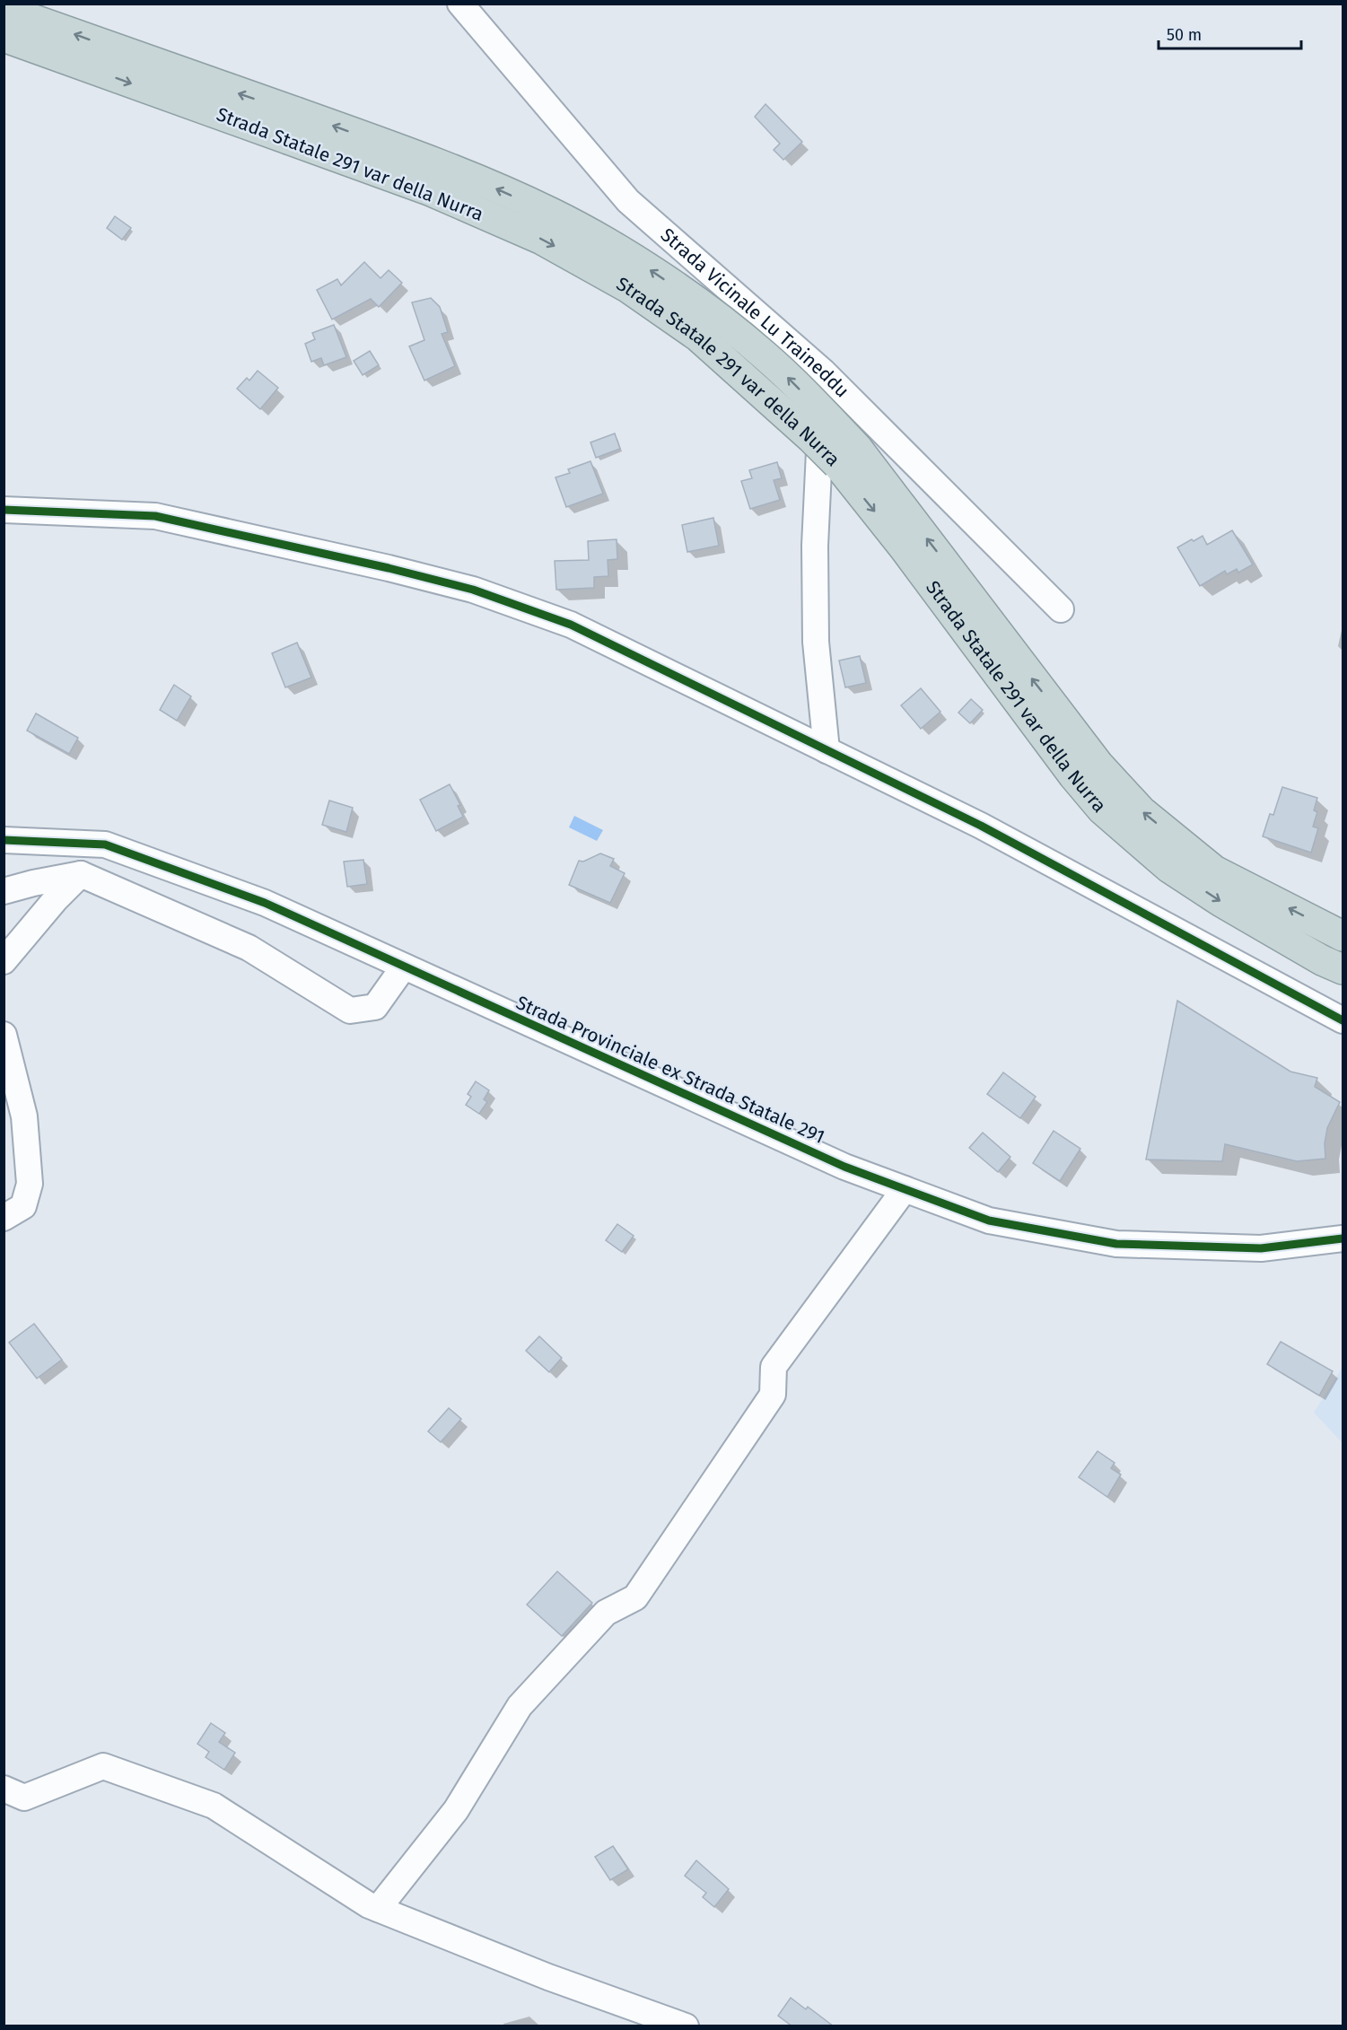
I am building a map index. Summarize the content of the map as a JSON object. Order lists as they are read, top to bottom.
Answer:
{
  "streets": {
    "highway": ["Strada Statale 291 var della Nurra"],
    "street": ["Strada Vicinale Lu Traineddu", "Strada Provinciale ex Strada Statale 291"]
  },
  "scale_bar": "50 m"
}
